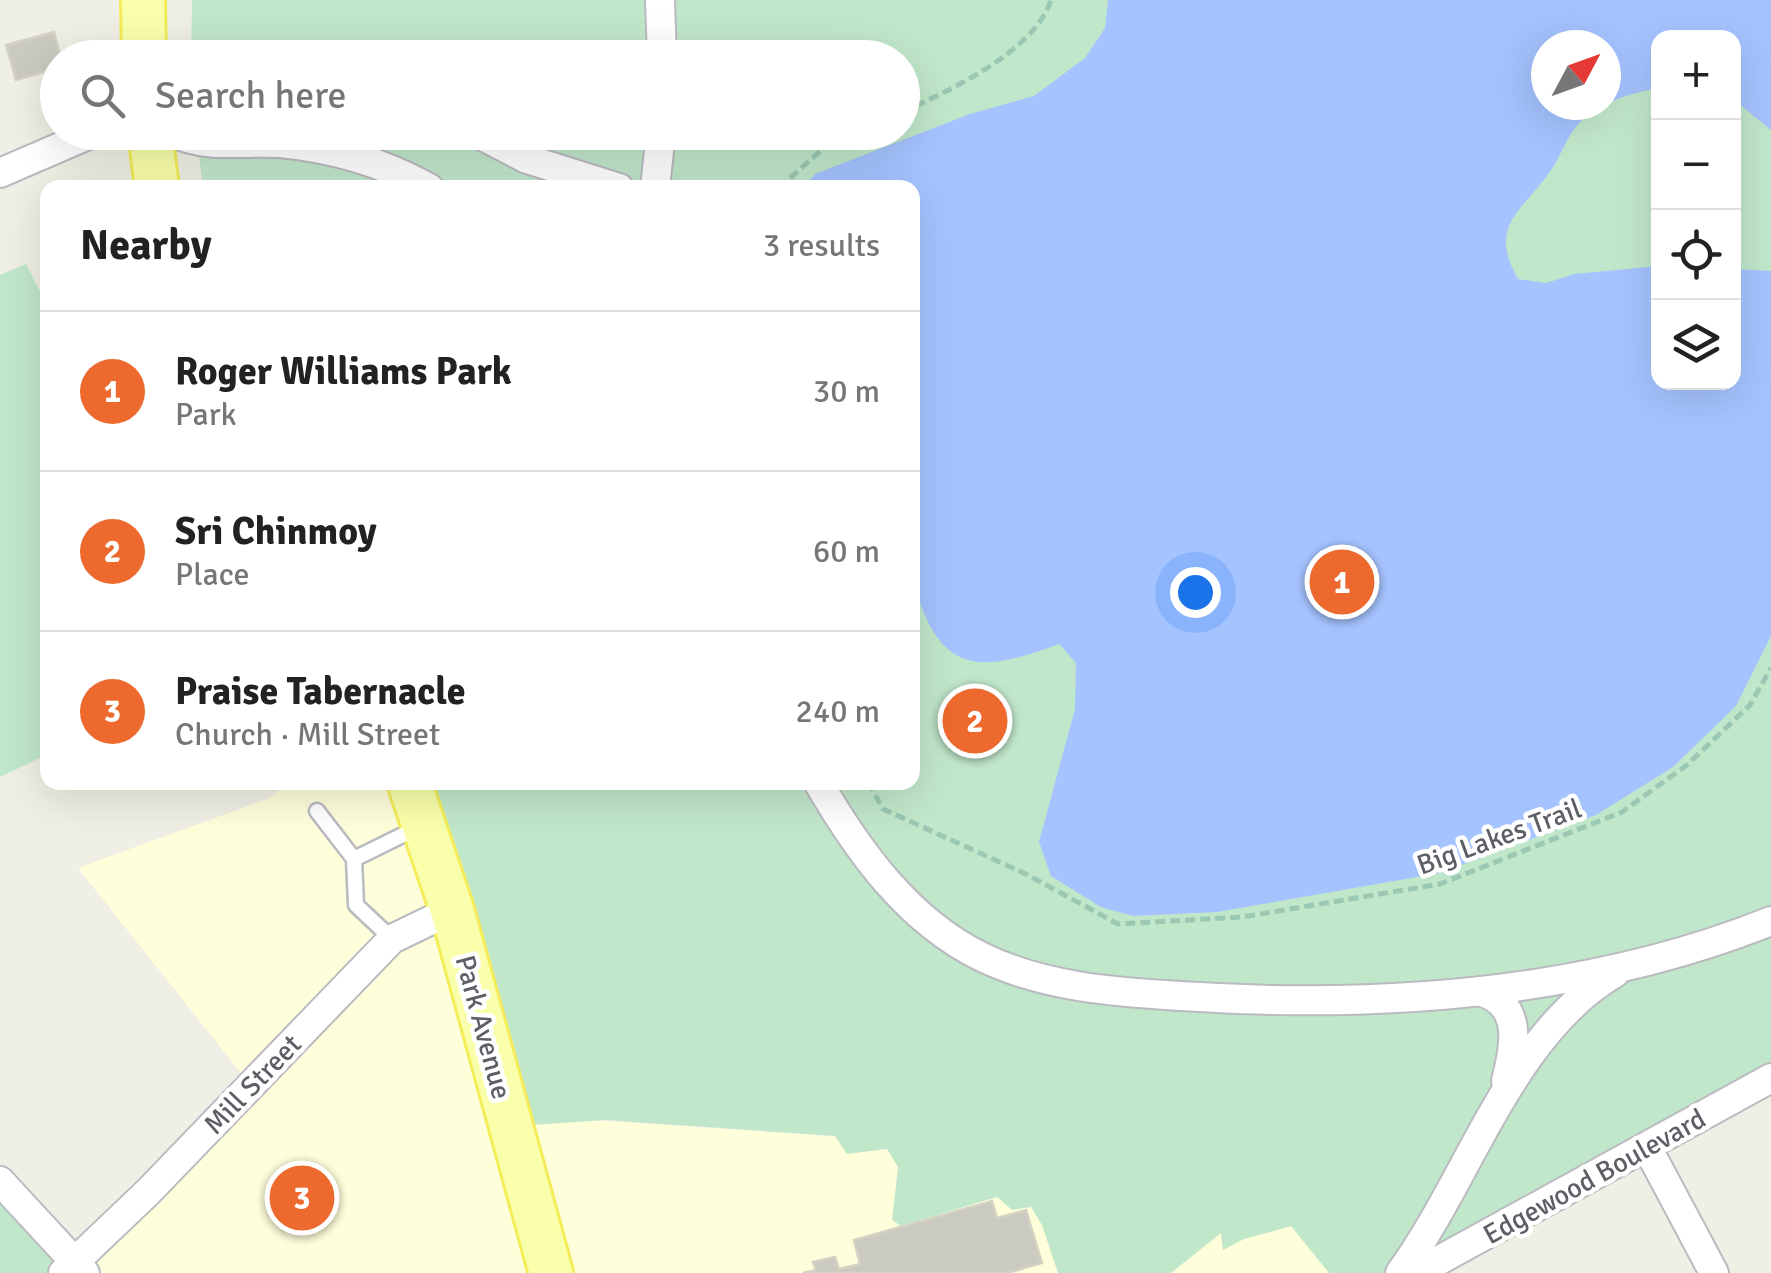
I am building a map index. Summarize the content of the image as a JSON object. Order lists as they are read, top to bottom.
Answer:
{
  "streets": {
    "main road": ["Park Avenue"],
    "street": ["Mill Street", "Edgewood Boulevard"],
    "path": ["Big Lakes Trail"]
  },
  "crossings": [
    ["Park Avenue", "Mill Street"]
  ],
  "north": "top right",
  "page": {
    "map_buttons": ["+", "−"],
    "search": "Search here",
    "heading": ["Nearby", "3 results"],
    "list": [
      {
        "mark": "1",
        "name": "Roger Williams Park",
        "note": "Park",
        "value": "30 m"
      },
      {
        "mark": "2",
        "name": "Sri Chinmoy",
        "note": "Place",
        "value": "60 m"
      },
      {
        "mark": "3",
        "name": "Praise Tabernacle",
        "note": "Church · Mill Street",
        "value": "240 m"
      }
    ],
    "pins": ["1", "2", "3"]
  }
}
